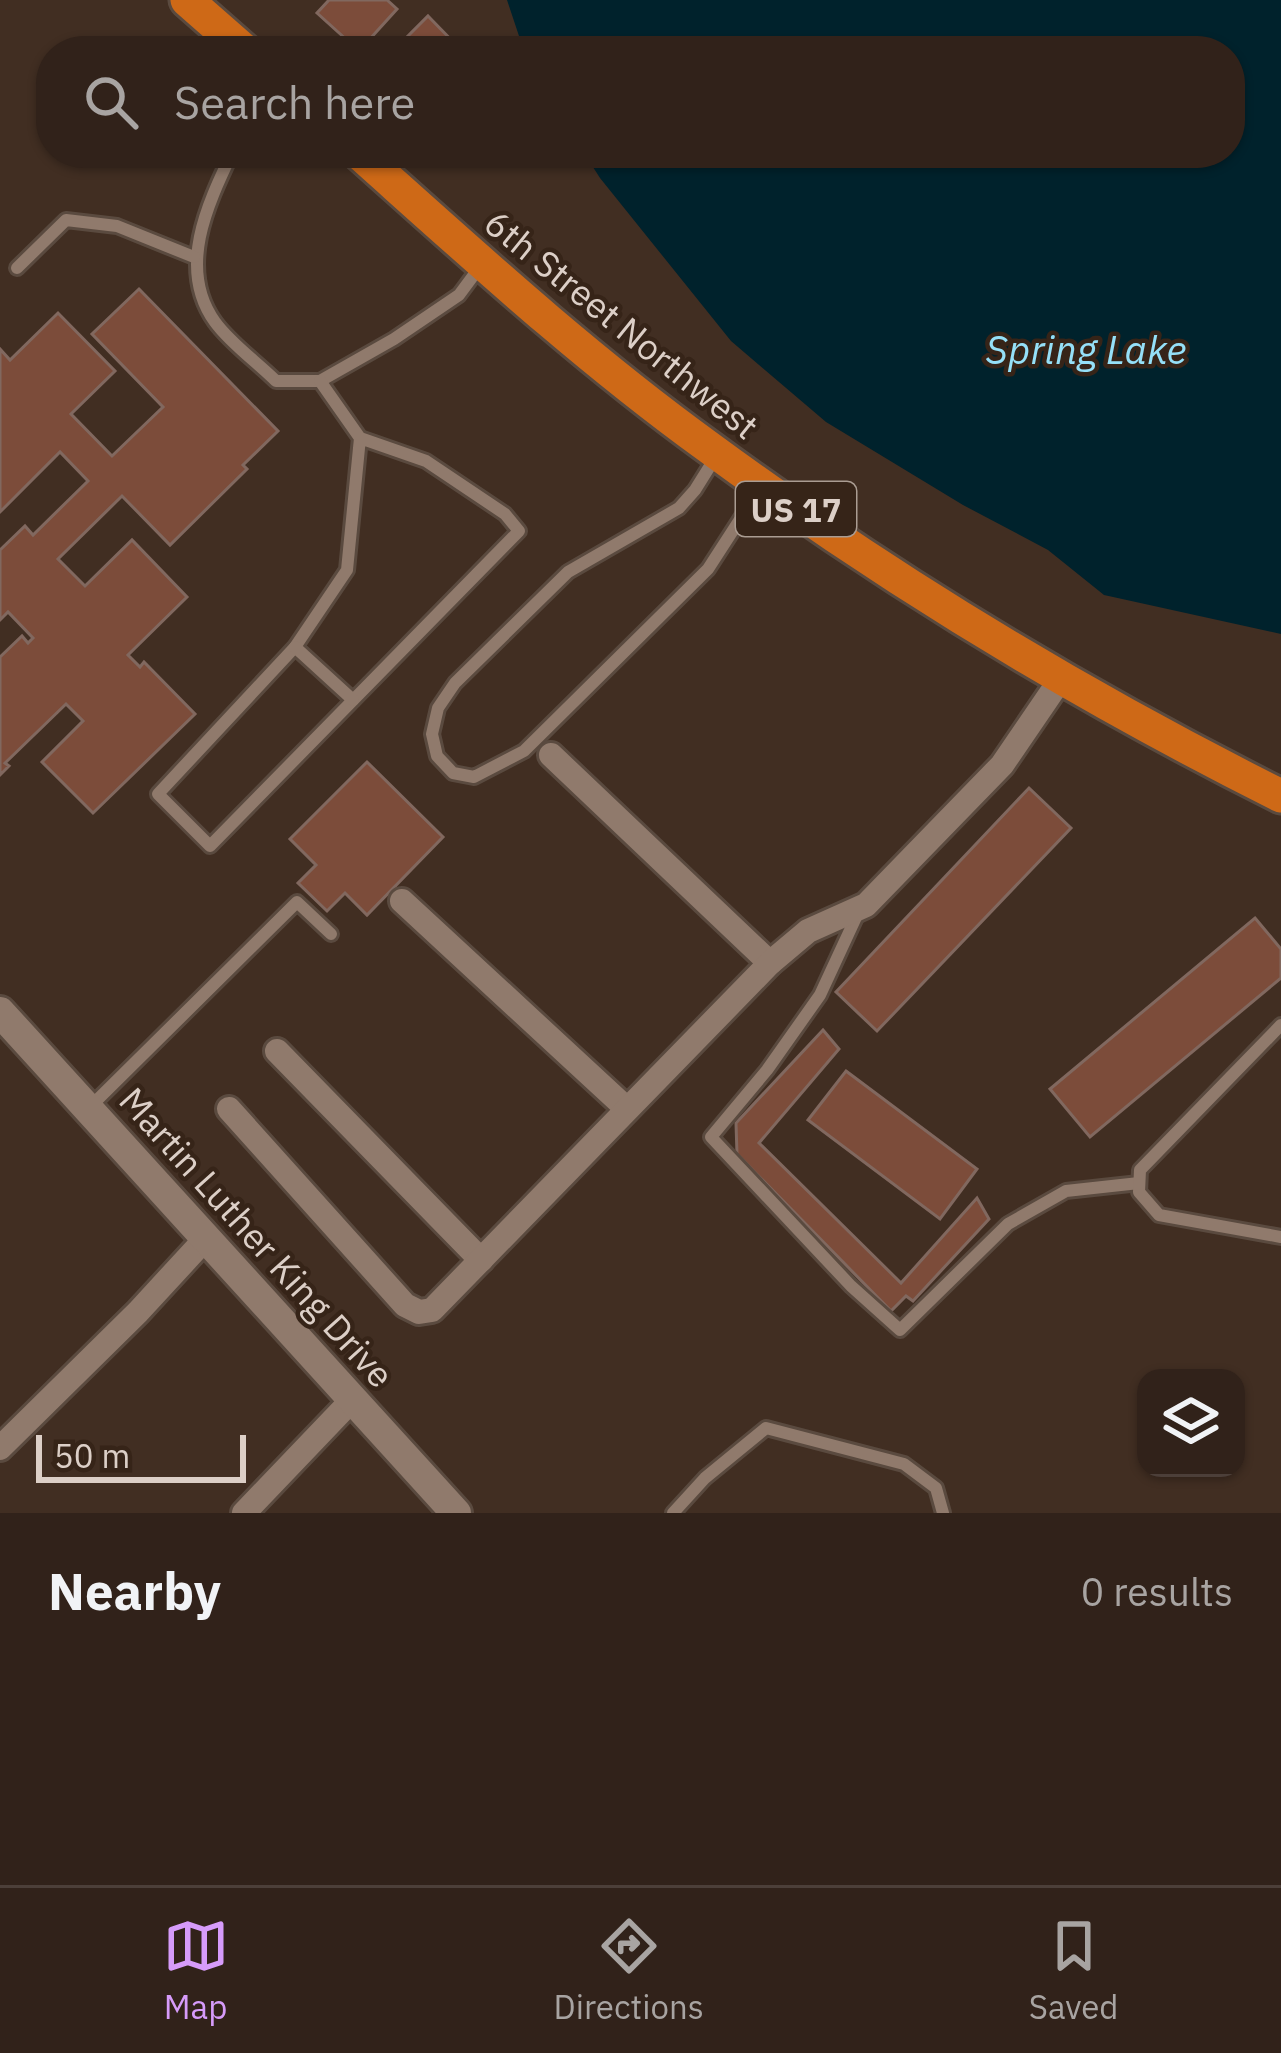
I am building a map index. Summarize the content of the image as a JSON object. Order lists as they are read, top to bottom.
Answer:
{
  "streets": {
    "highway": ["6th Street Northwest", "US 17"],
    "street": ["Martin Luther King Drive"]
  },
  "water": ["Spring Lake"],
  "scale_bar": "50 m",
  "page": {
    "search": "Search here",
    "scale": "50 m",
    "heading": ["Nearby", "0 results"],
    "nav": ["Map", "Directions", "Saved"]
  }
}
